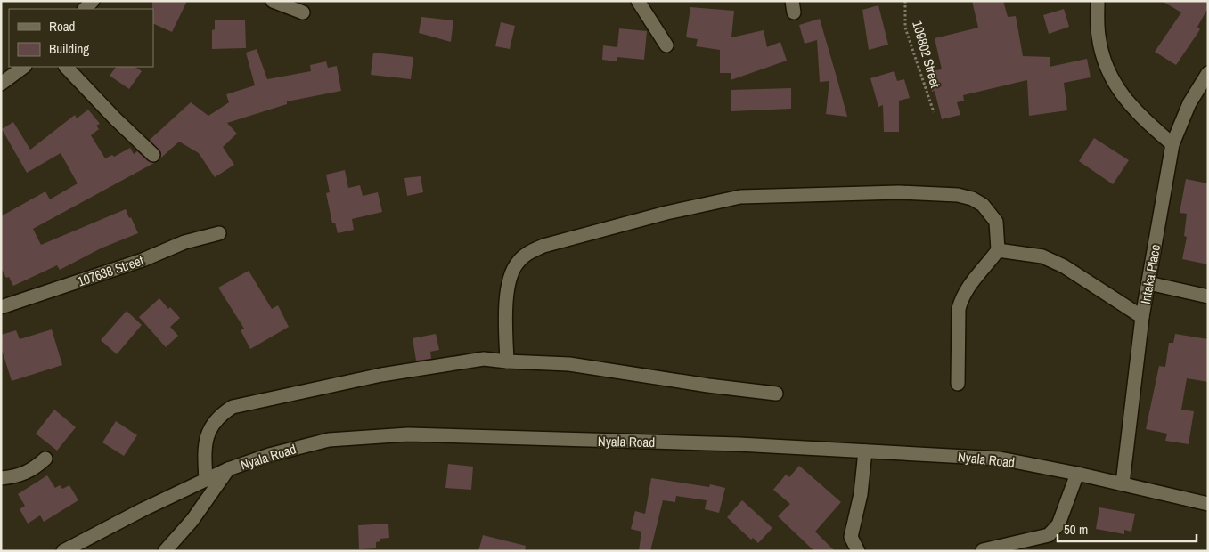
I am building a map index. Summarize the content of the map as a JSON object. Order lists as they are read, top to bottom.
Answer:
{
  "streets": {
    "street": ["107638 Street", "Intaka Place", "Nyala Road"],
    "path": ["109802 Street"]
  },
  "crossings": [
    ["Intaka Place", "Nyala Road"]
  ],
  "legend": ["Road", "Building"],
  "scale_bar": "50 m"
}
